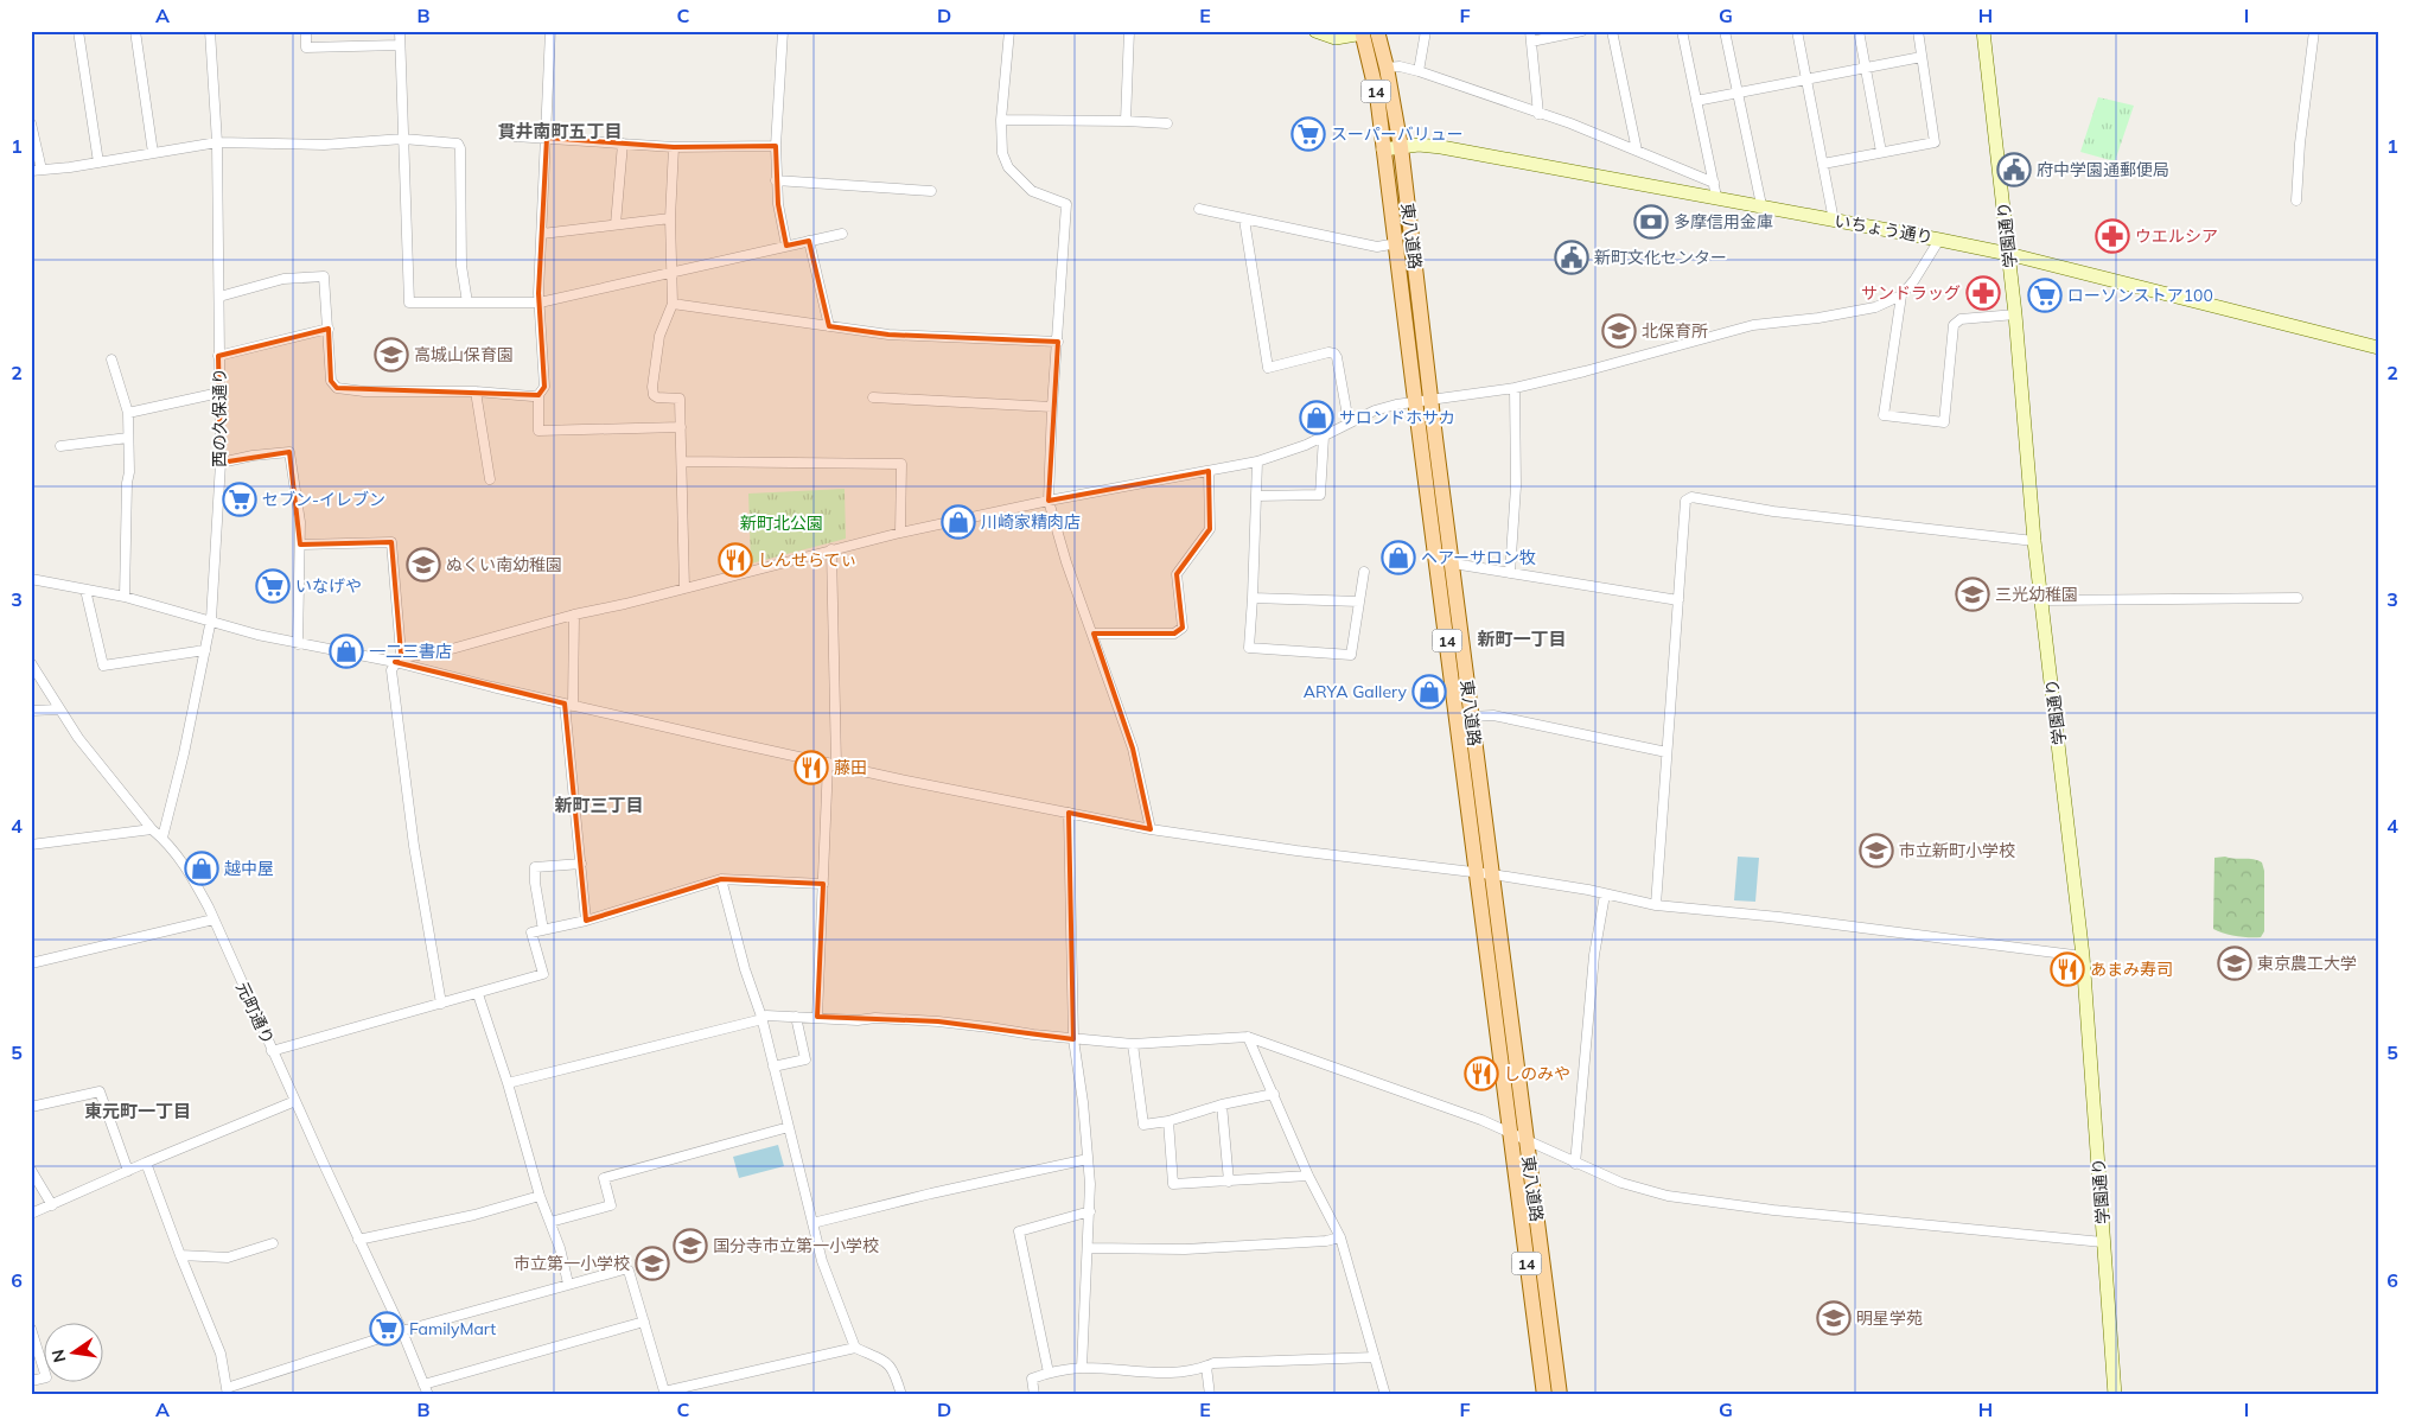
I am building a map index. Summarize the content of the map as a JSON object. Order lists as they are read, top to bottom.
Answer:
{
  "streets": {
    "main road": ["14", "東八道路"],
    "street": [
      "いちょう通り",
      "学園通り",
      "西の久保通り",
      "元町通り"
    ]
  },
  "crossings": [
    ["いちょう通り", "学園通り"],
    ["いちょう通り", "東八道路"],
    ["西の久保通り", "元町通り"]
  ],
  "districts": [
    "貫井南町五丁目",
    "新町一丁目",
    "新町三丁目",
    "東元町一丁目"
  ],
  "parks": ["新町北公園"],
  "places": {
    "supermarket": [
      "スーパーバリュー",
      "ローソンストア100",
      "セブン-イレブン",
      "いなげや",
      "FamilyMart"
    ],
    "public building": ["府中学園通郵便局", "新町文化センター"],
    "bank": ["多摩信用金庫"],
    "pharmacy": ["ウエルシア", "サンドラッグ"],
    "school or university": [
      "北保育所",
      "高城山保育園",
      "ぬくい南幼稚園",
      "三光幼稚園",
      "市立新町小学校",
      "東京農工大学",
      "国分寺市立第一小学校",
      "市立第一小学校",
      "明星学苑"
    ],
    "shop": [
      "サロンドホサカ",
      "川崎家精肉店",
      "ヘアーサロン牧",
      "一二三書店",
      "ARYA Gallery",
      "越中屋"
    ],
    "restaurant": [
      "しんせらてぃ",
      "藤田",
      "あまみ寿司",
      "しのみや"
    ]
  },
  "north": "left",
  "grid": {
    "columns": [
      "A",
      "B",
      "C",
      "D",
      "E",
      "F",
      "G",
      "H",
      "I"
    ],
    "rows": [
      "1",
      "2",
      "3",
      "4",
      "5",
      "6"
    ]
  }
}
